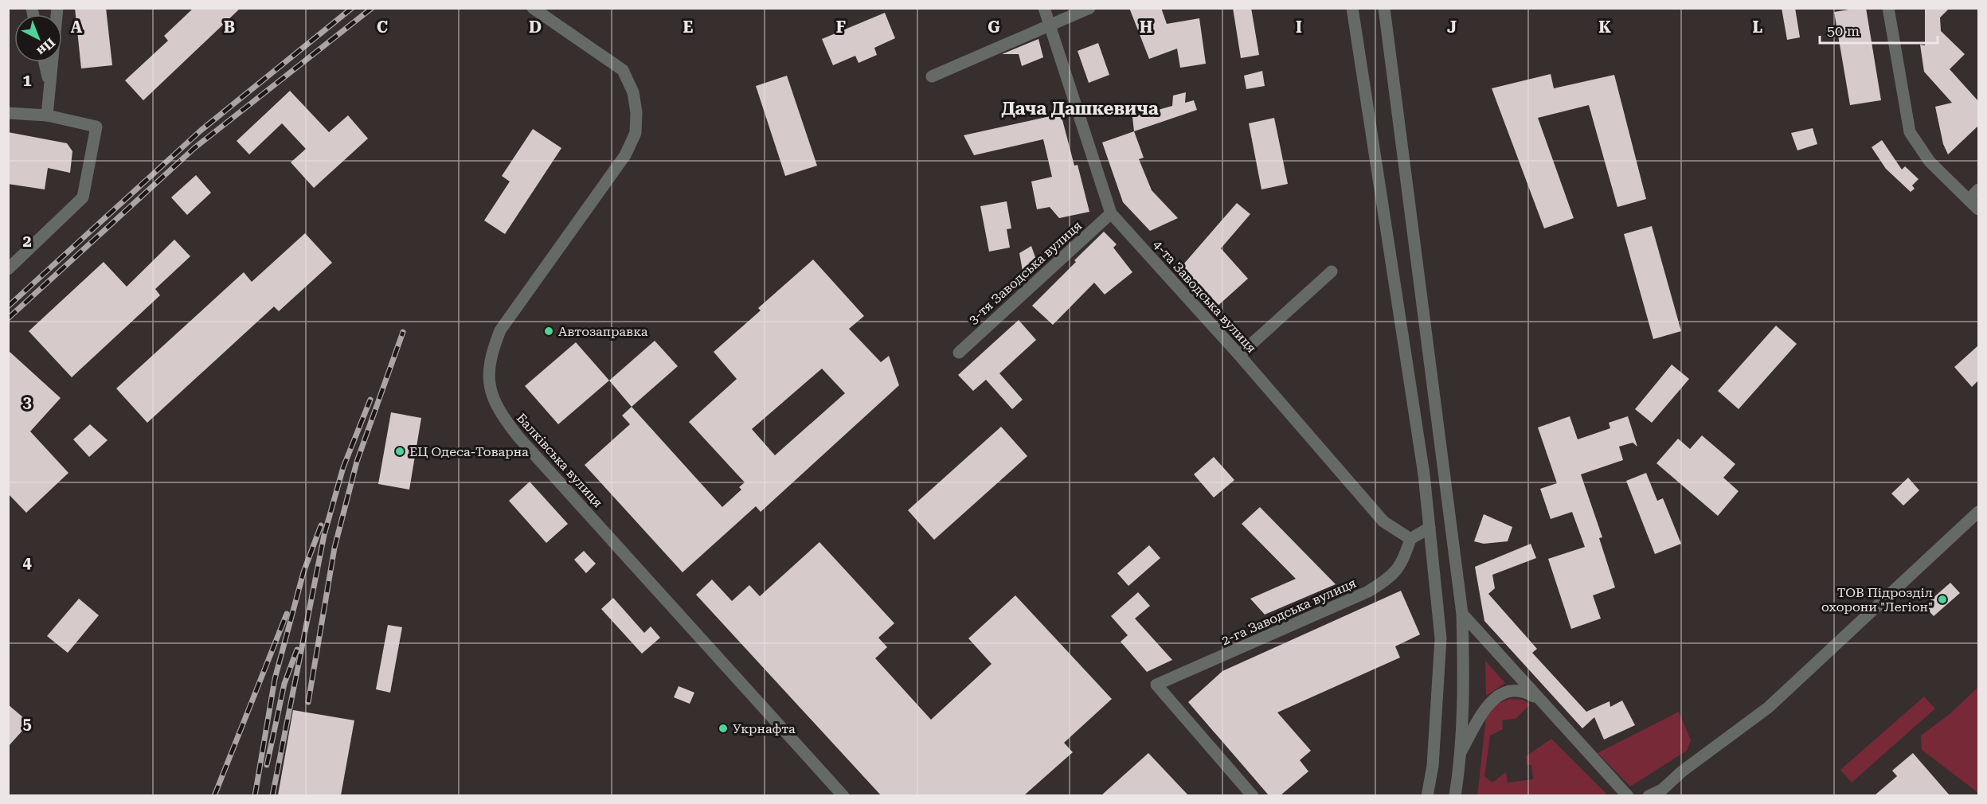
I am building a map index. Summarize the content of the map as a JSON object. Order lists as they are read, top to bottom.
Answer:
{
  "streets": {
    "street": [
      "3-тя Заводська вулиця",
      "4-та Заводська вулиця",
      "Балківська вулиця",
      "2-га Заводська вулиця"
    ]
  },
  "crossings": [
    ["3-тя Заводська вулиця", "4-та Заводська вулиця"],
    ["4-та Заводська вулиця", "2-га Заводська вулиця"]
  ],
  "districts": ["Дача Дашкевича"],
  "places": [
    "Автозаправка",
    "ЕЦ Одеса-Товарна",
    "ТОВ Підрозділ охорони \"Легіон\"",
    "Укрнафта"
  ],
  "scale_bar": "50 m",
  "north": "bottom right",
  "grid": {
    "columns": [
      "A",
      "B",
      "C",
      "D",
      "E",
      "F",
      "G",
      "H",
      "I",
      "J",
      "K",
      "L"
    ],
    "rows": [
      "1",
      "2",
      "3",
      "4",
      "5"
    ]
  }
}
